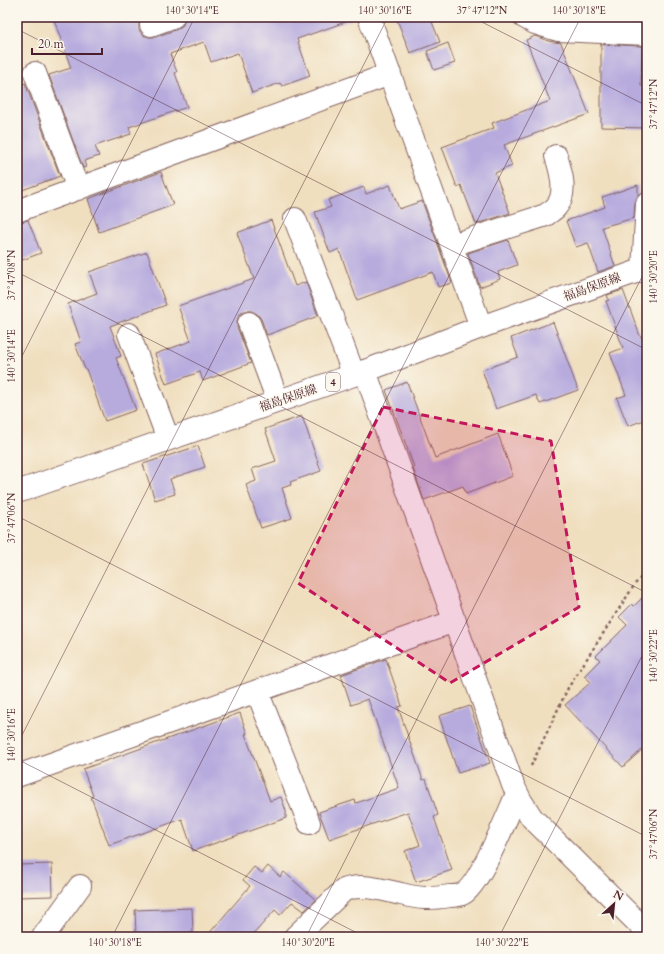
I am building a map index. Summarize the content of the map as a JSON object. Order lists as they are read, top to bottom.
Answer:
{
  "streets": {
    "street": ["福島保原線", "4"]
  },
  "scale_bar": "20 m",
  "north": "top right",
  "coordinates": [
    "140°30'14\"E",
    "140°30'16\"E",
    "37°47'12\"N",
    "140°30'18\"E",
    "37°47'08\"N",
    "140°30'20\"E",
    "37°47'06\"N",
    "140°30'22\"E"
  ]
}
